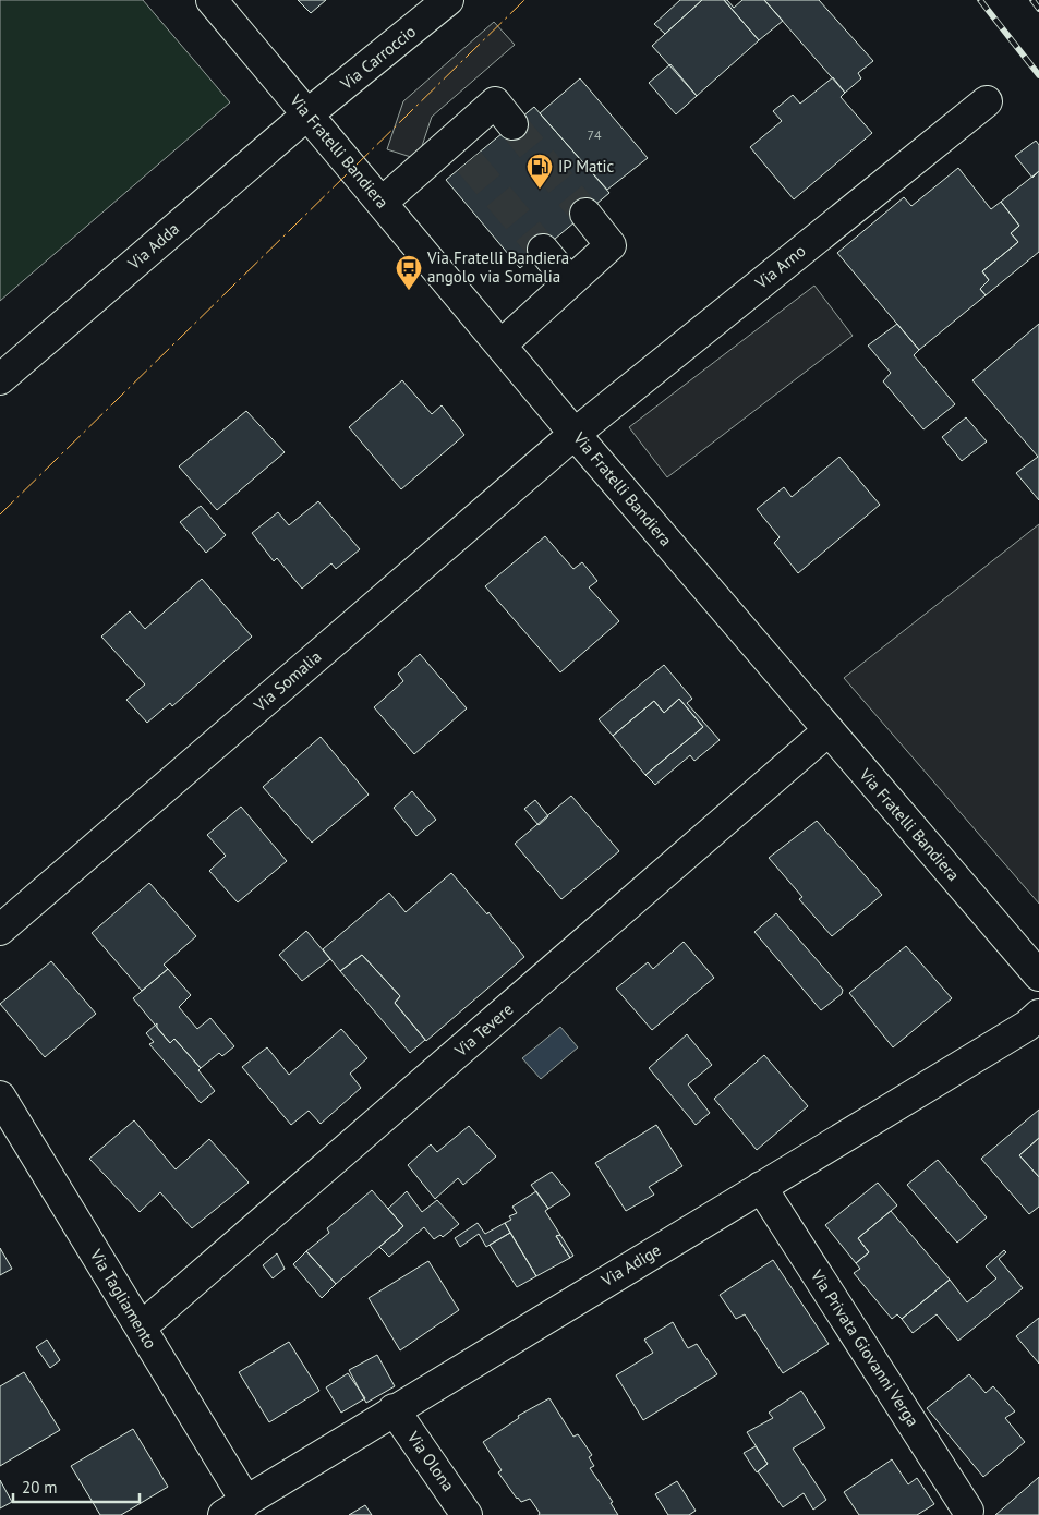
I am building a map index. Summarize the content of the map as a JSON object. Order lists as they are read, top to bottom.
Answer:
{
  "streets": {
    "street": [
      "Via Carroccio",
      "Via Fratelli Bandiera",
      "Via Adda",
      "Via Arno",
      "Via Somalia",
      "Via Tevere",
      "Via Adige",
      "Via Tagliamento",
      "Via Privata Giovanni Verga",
      "Via Olona"
    ]
  },
  "crossings": [
    ["Via Carroccio", "Via Fratelli Bandiera"],
    ["Via Carroccio", "Via Adda"],
    ["Via Fratelli Bandiera", "Via Adda"],
    ["Via Fratelli Bandiera", "Via Arno"],
    ["Via Fratelli Bandiera", "Via Somalia"],
    ["Via Fratelli Bandiera", "Via Tevere"],
    ["Via Arno", "Via Somalia"],
    ["Via Tevere", "Via Tagliamento"],
    ["Via Adige", "Via Tagliamento"],
    ["Via Adige", "Via Privata Giovanni Verga"],
    ["Via Adige", "Via Olona"]
  ],
  "places": {
    "fuel station": ["IP Matic"],
    "bus stop": ["Via Fratelli Bandiera angolo via Somalia"]
  },
  "house_numbers": ["74"],
  "scale_bar": "20 m"
}
